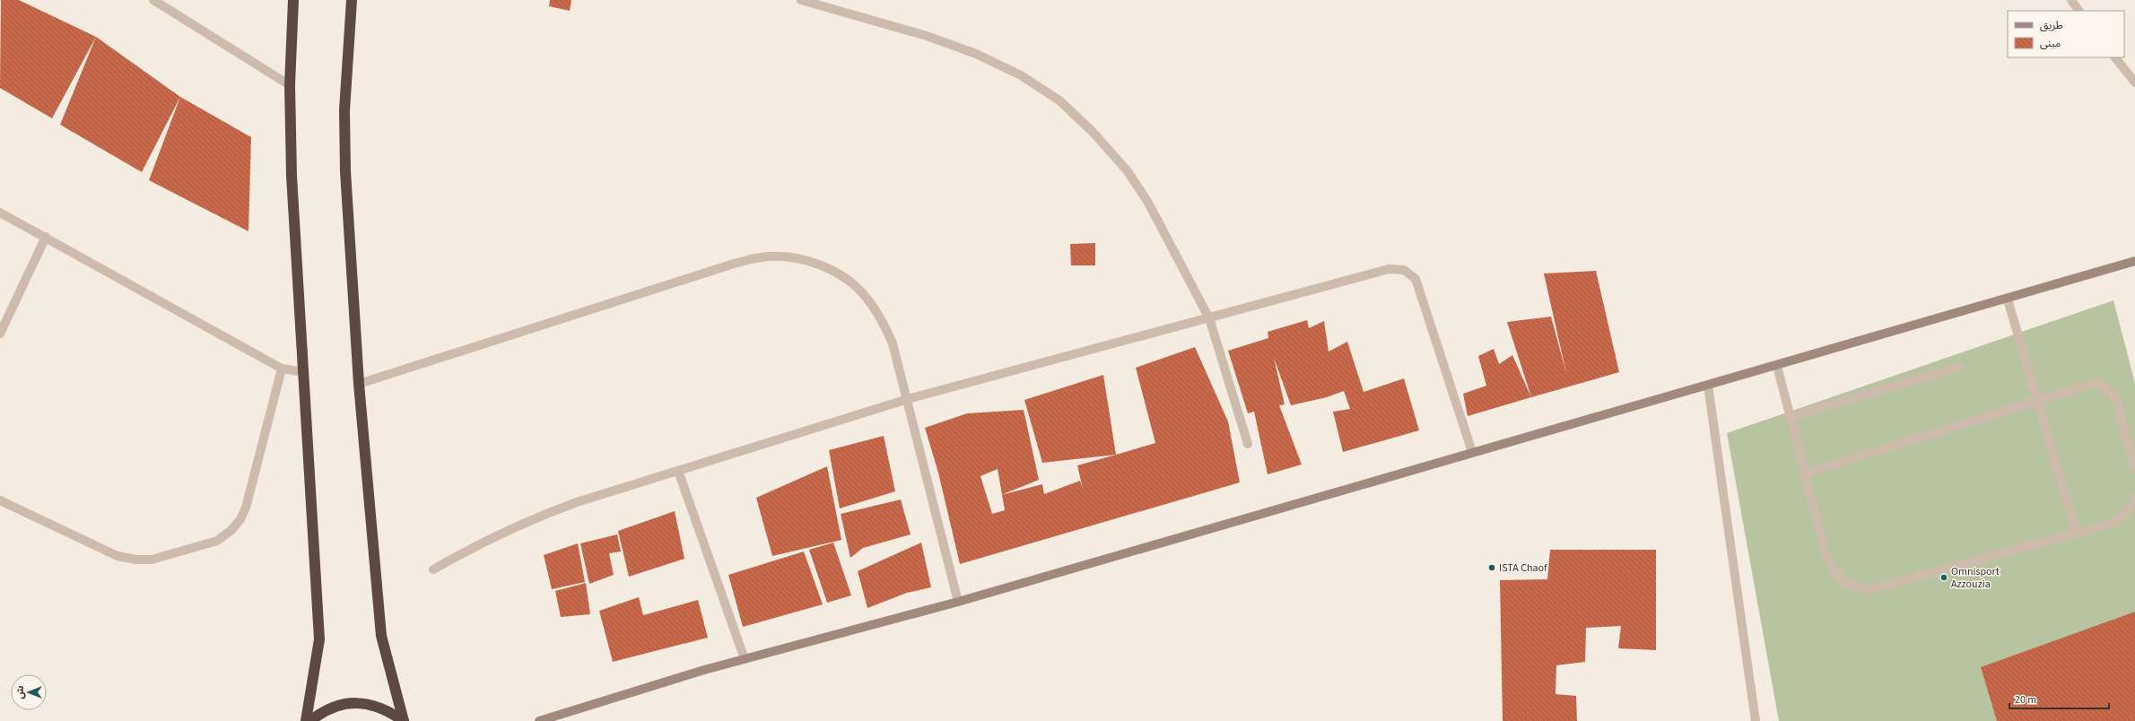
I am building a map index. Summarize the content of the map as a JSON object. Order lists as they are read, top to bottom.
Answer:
{
  "places": ["ISTA Chaof", "Omnisport Azzouzia"],
  "legend": ["طريق", "مبنى"],
  "scale_bar": "20 m",
  "north": "left"
}
